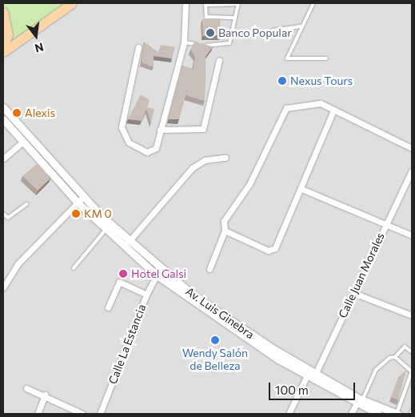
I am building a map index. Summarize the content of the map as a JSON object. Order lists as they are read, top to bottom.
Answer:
{
  "streets": {
    "street": ["Calle Juan Morales", "Av. Luis Ginebra", "Calle La Estancia"]
  },
  "crossings": [
    ["Calle Juan Morales", "Av. Luis Ginebra"],
    ["Av. Luis Ginebra", "Calle La Estancia"]
  ],
  "places": [
    "Banco Popular",
    "Nexus Tours",
    "Alexis",
    "KM 0",
    "Hotel Galsi",
    "Wendy Salón de Belleza"
  ],
  "scale_bar": "100 m",
  "north": "bottom"
}
